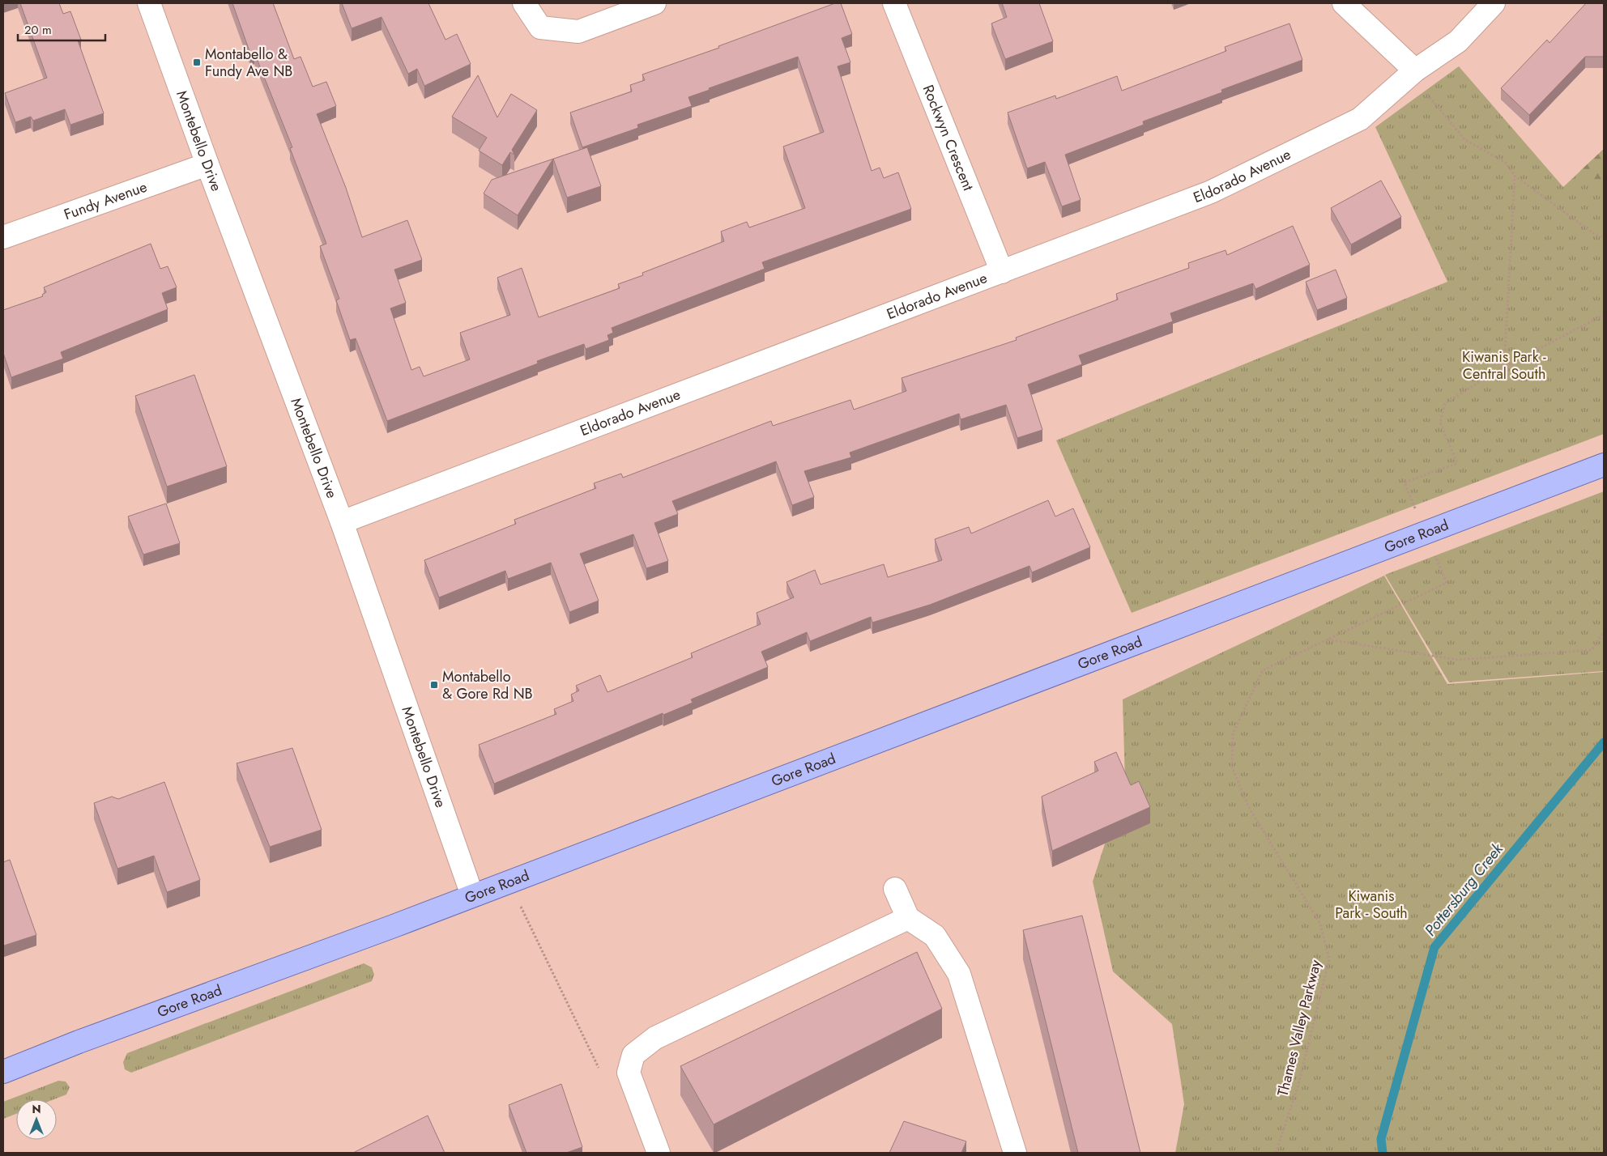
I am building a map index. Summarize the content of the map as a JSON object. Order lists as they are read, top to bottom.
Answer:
{
  "streets": {
    "main road": ["Gore Road"],
    "street": [
      "Rockwyn Crescent",
      "Montebello Drive",
      "Eldorado Avenue",
      "Fundy Avenue"
    ],
    "path": ["Thames Valley Parkway"]
  },
  "crossings": [
    ["Rockwyn Crescent", "Eldorado Avenue"],
    ["Montebello Drive", "Eldorado Avenue"],
    ["Montebello Drive", "Fundy Avenue"],
    ["Montebello Drive", "Gore Road"]
  ],
  "water": ["Pottersburg Creek"],
  "parks": ["Kiwanis Park - Central South", "Kiwanis Park - South"],
  "places": {
    "transit": ["Montabello & Fundy Ave NB", "Montabello & Gore Rd NB"]
  },
  "scale_bar": "20 m",
  "north": "top"
}
